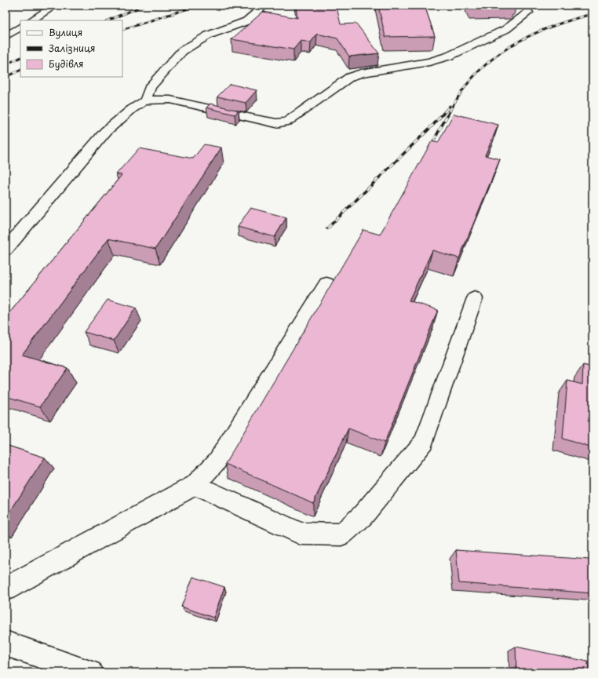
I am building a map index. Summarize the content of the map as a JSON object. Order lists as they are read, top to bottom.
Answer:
{
  "legend": ["Вулиця", "Залізниця", "Будівля"]
}
